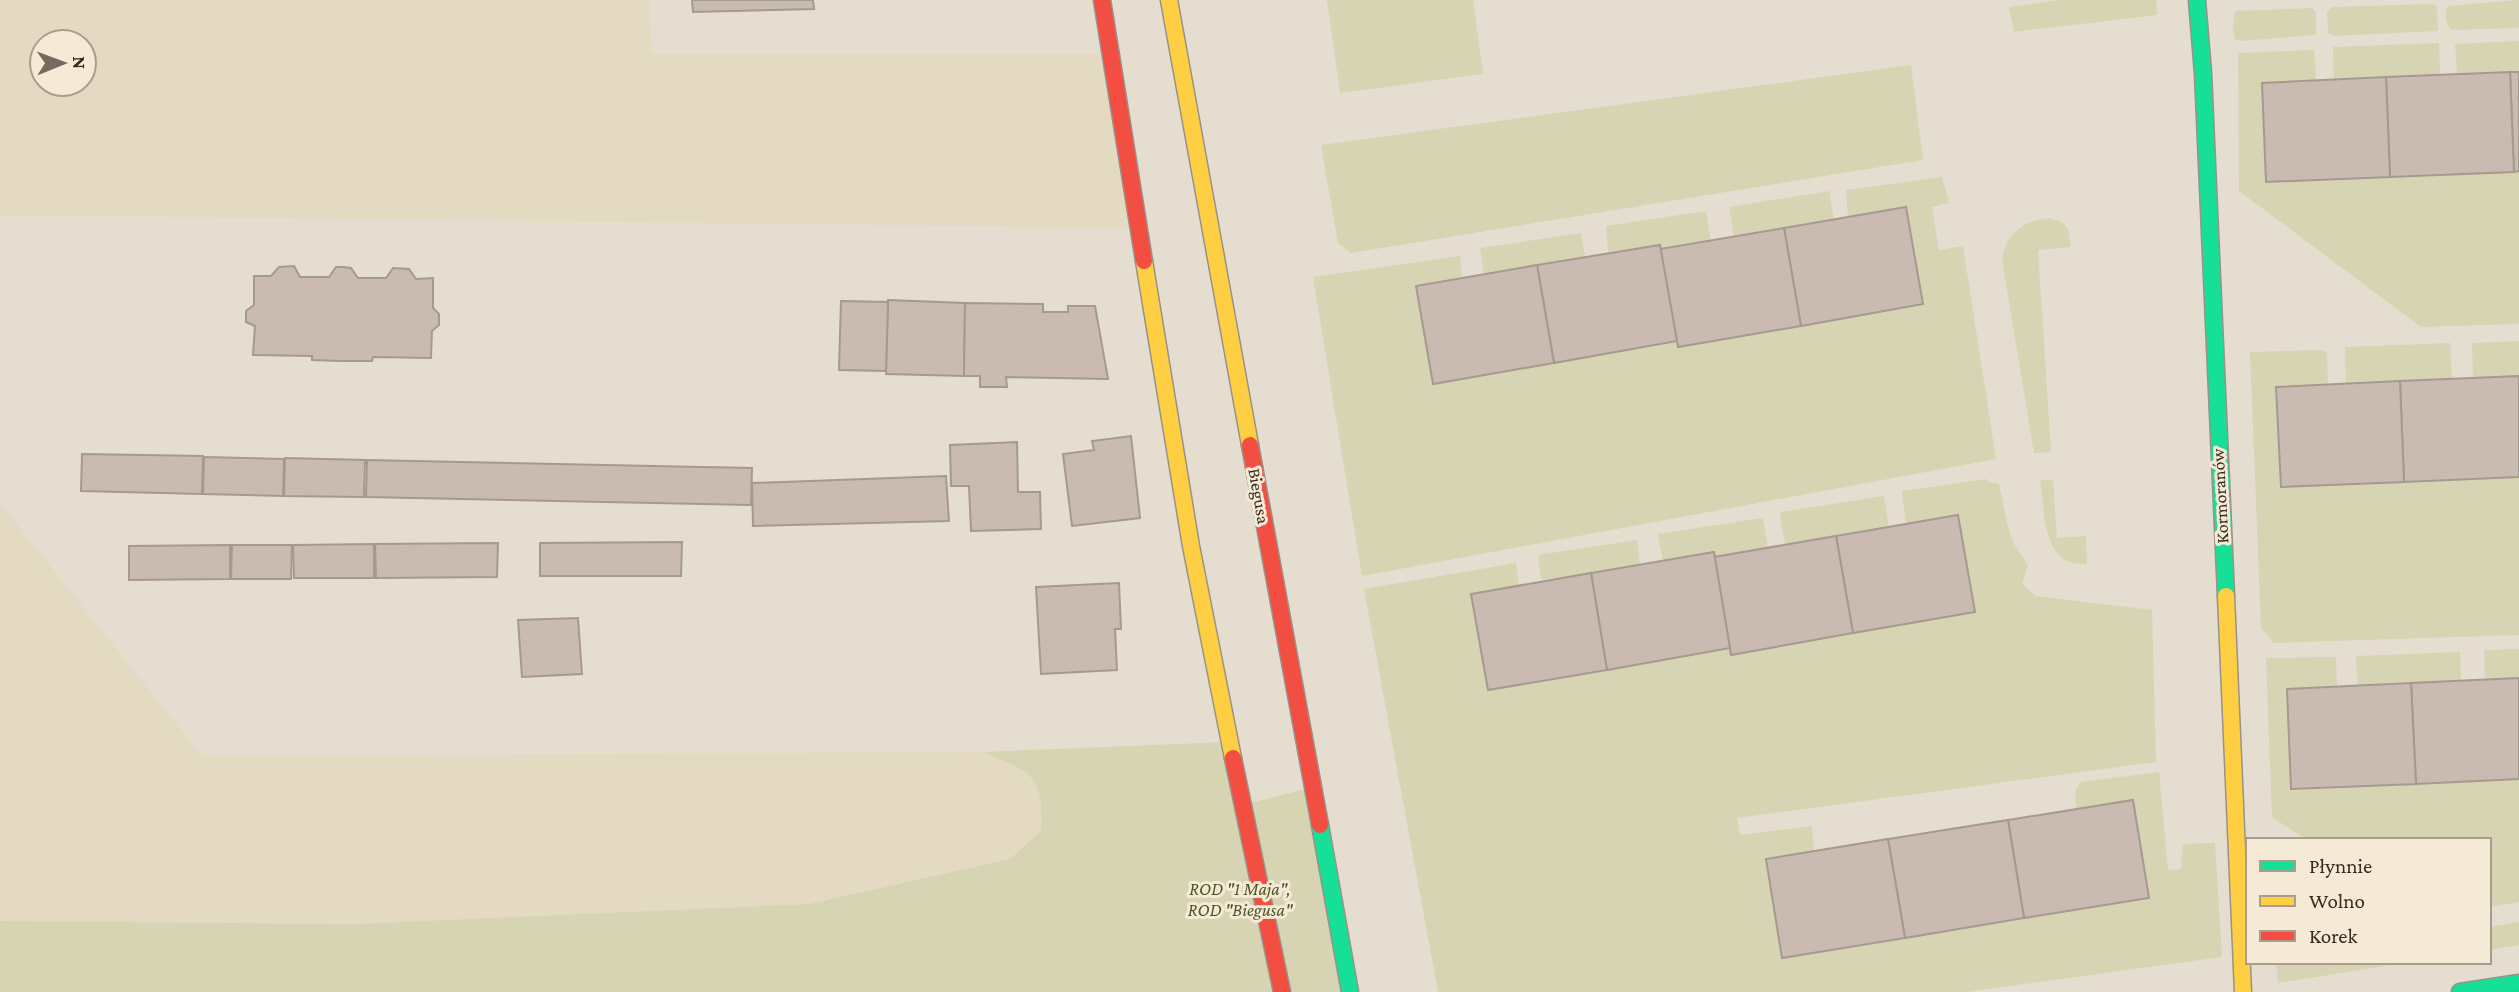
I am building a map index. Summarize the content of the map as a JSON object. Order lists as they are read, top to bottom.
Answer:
{
  "streets": {
    "street": ["Biegusa", "Kormoranów"]
  },
  "parks": ["ROD \"1 Maja\", ROD \"Biegusa\""],
  "legend": ["Płynnie", "Wolno", "Korek"],
  "north": "right"
}
